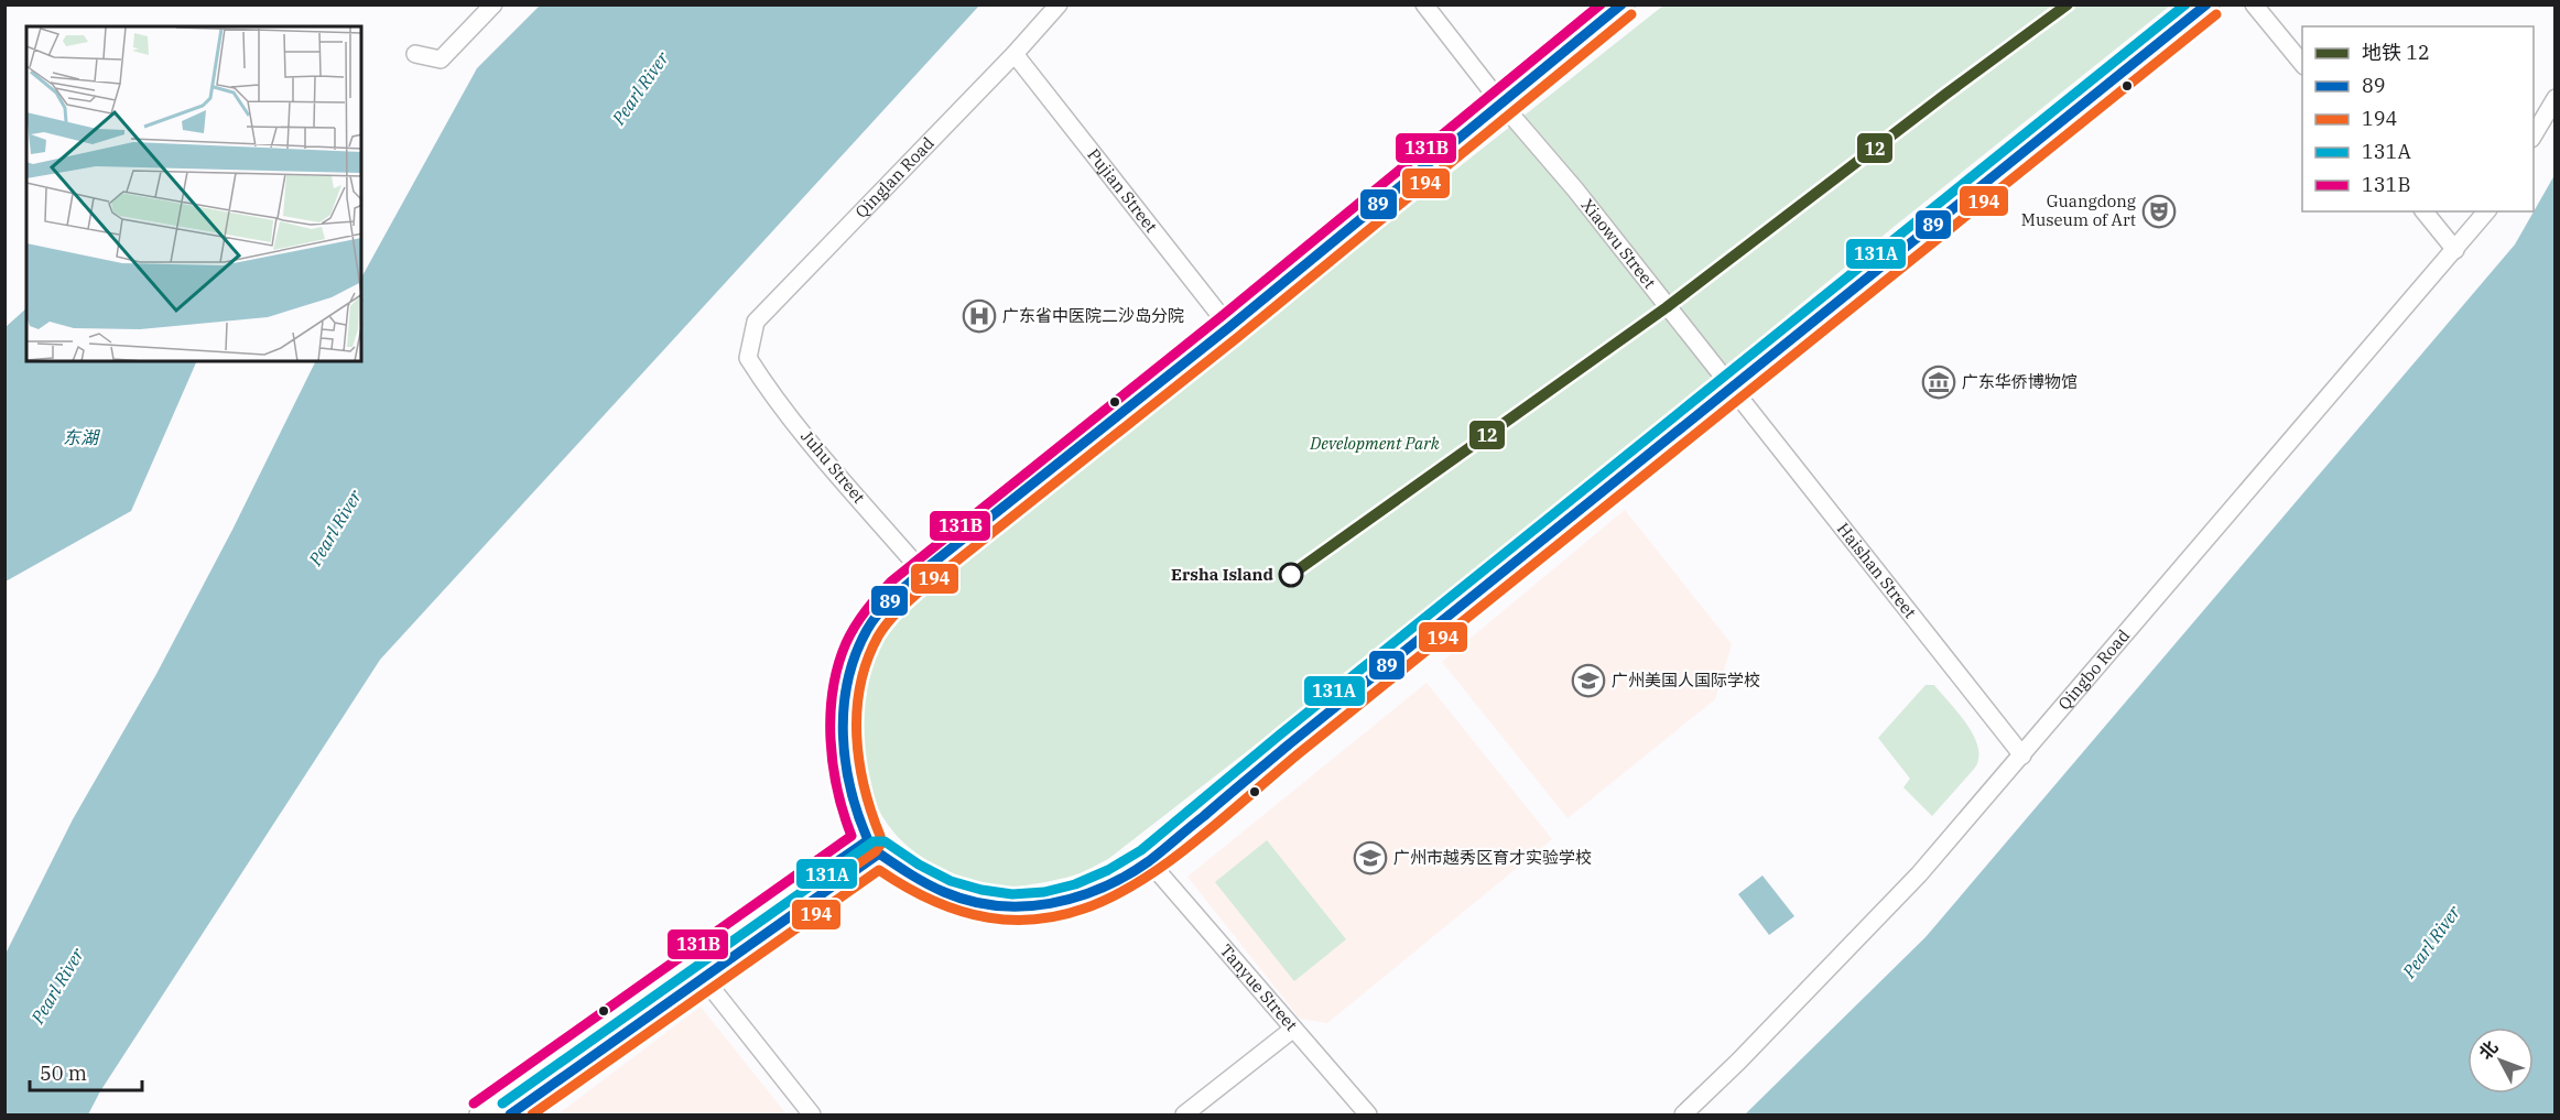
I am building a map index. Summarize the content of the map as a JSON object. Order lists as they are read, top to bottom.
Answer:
{
  "streets": {
    "street": [
      "Qinglan Road",
      "Pujian Street",
      "Xiaowu Street",
      "Juhu Street",
      "Haishan Street",
      "Qingbo Road",
      "Tanyue Street"
    ]
  },
  "crossings": [
    ["Qinglan Road", "Pujian Street"],
    ["Qinglan Road", "Juhu Street"],
    ["Xiaowu Street", "Haishan Street"],
    ["Haishan Street", "Qingbo Road"]
  ],
  "water": ["Pearl River", "东湖"],
  "parks": ["Development Park"],
  "places": {
    "theatre": ["Guangdong Museum of Art"],
    "hospital": ["广东省中医院二沙岛分院"],
    "museum": ["广东华侨博物馆"],
    "other": ["Ersha Island"],
    "school or university": ["广州美国人国际学校", "广州市越秀区育才实验学校"]
  },
  "lines": [
    "metro line 12",
    "transit line 89",
    "transit line 131A",
    "transit line 131B",
    "transit line 194"
  ],
  "legend": [
    "地铁 12",
    "89",
    "194",
    "131A",
    "131B"
  ],
  "scale_bar": "50 m",
  "north": "top left"
}
